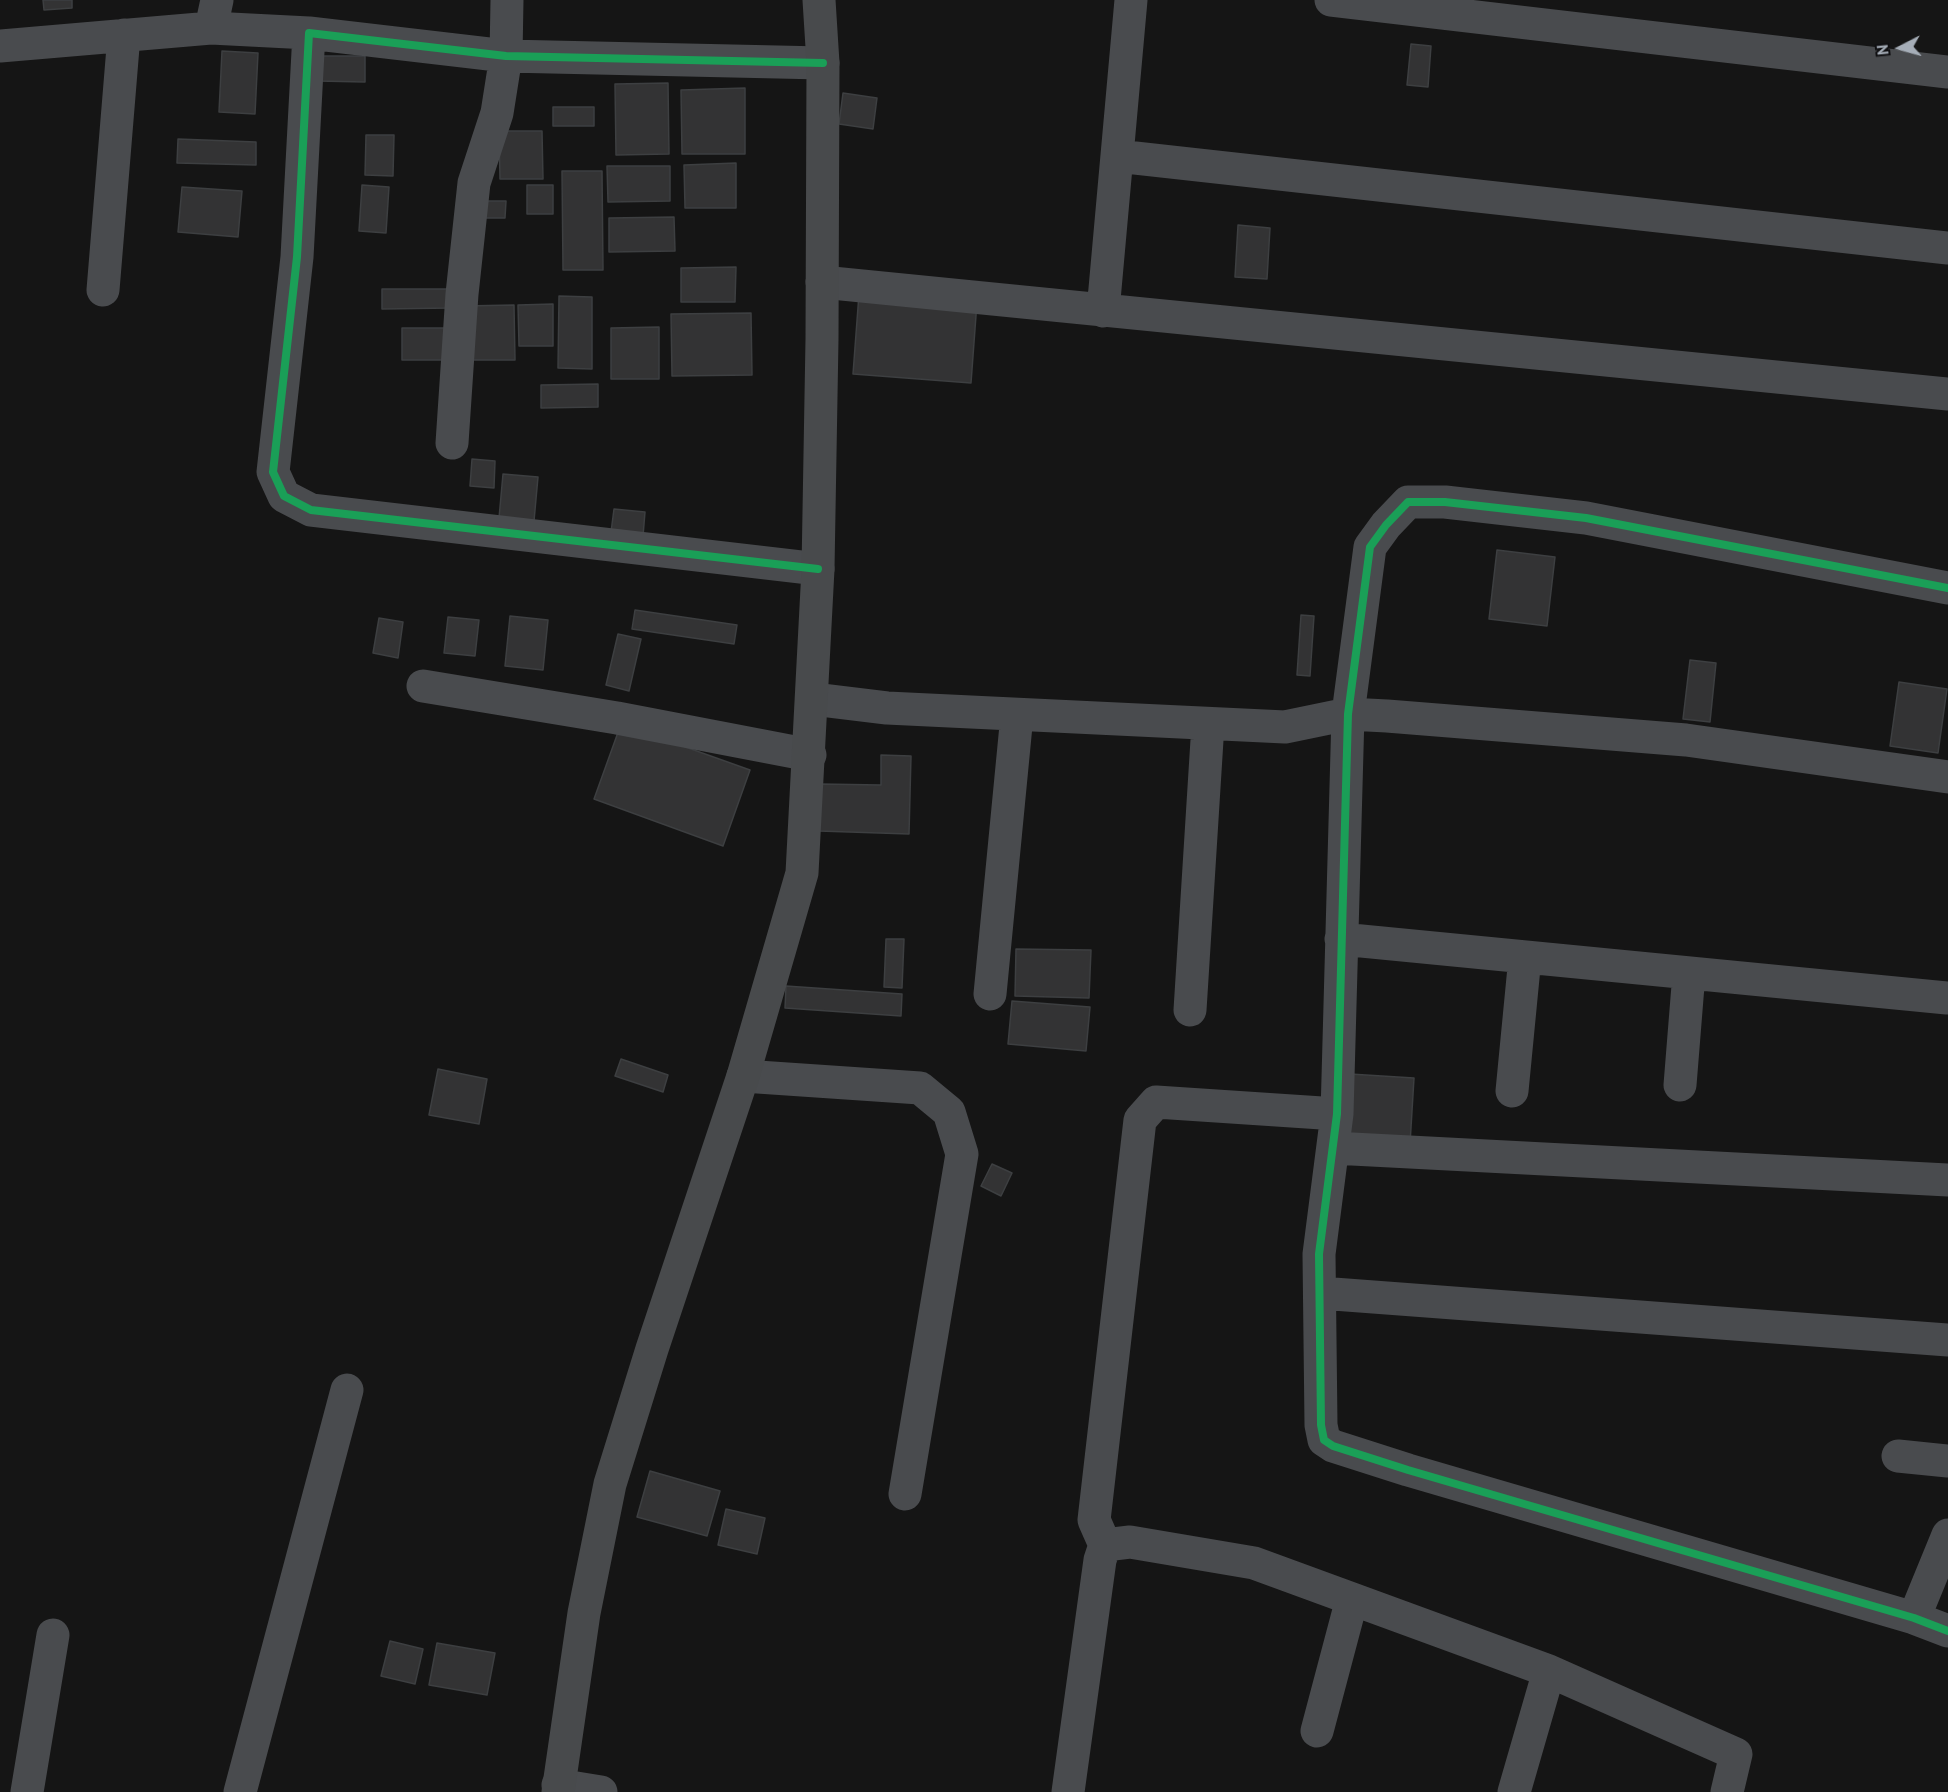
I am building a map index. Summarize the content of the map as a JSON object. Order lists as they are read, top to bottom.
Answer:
{
  "north": "left"
}
